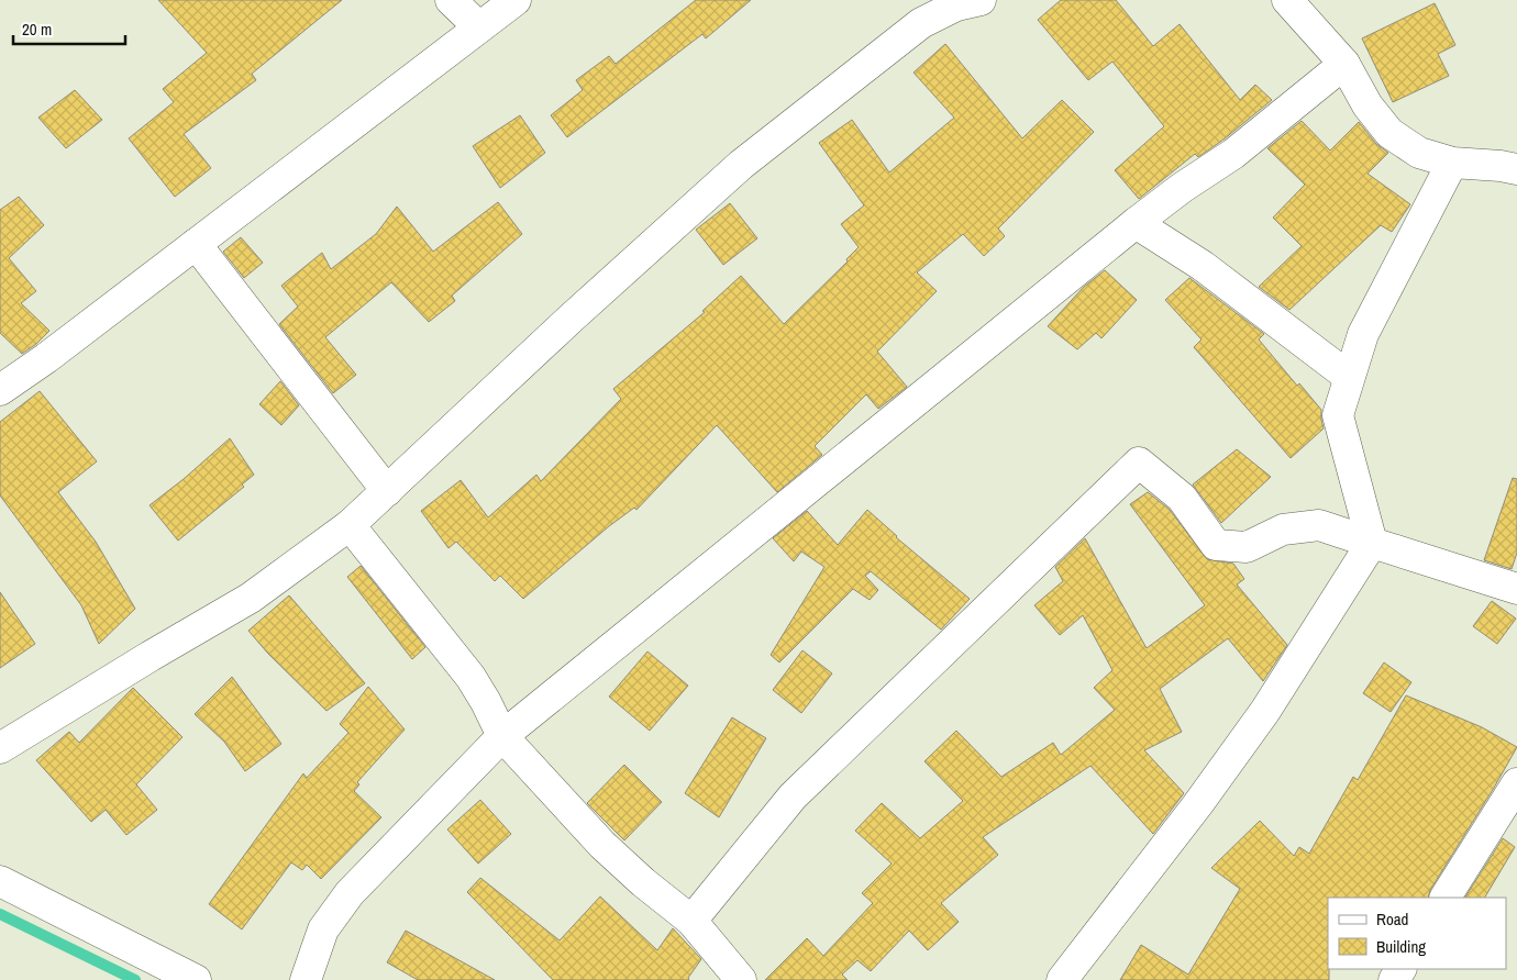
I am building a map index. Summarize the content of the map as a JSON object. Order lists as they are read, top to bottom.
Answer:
{
  "legend": ["Road", "Building"],
  "scale_bar": "20 m"
}
